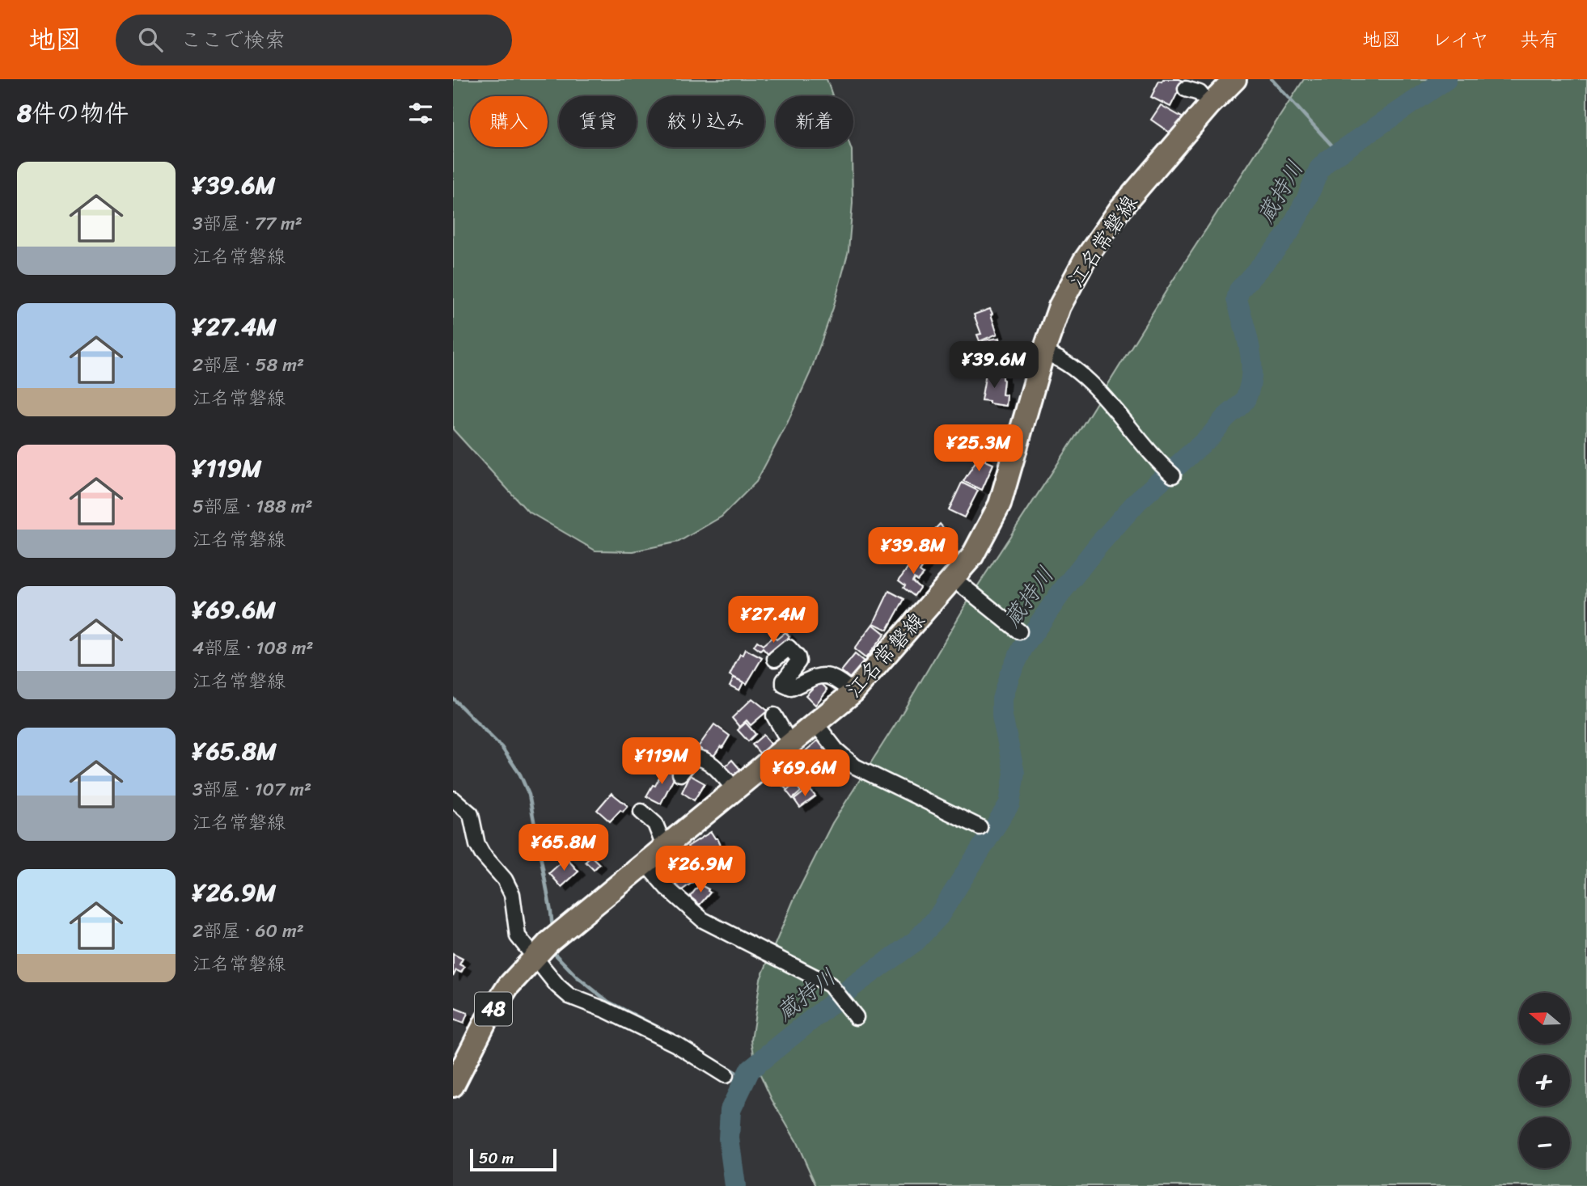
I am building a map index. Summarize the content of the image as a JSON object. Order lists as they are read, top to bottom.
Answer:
{
  "streets": {
    "main road": ["江名常磐線", "48"]
  },
  "water": ["蔵持川"],
  "scale_bar": "50 m",
  "north": "left",
  "page": {
    "header": "地図",
    "search": "ここで検索",
    "nav": ["地図", "レイヤ", "共有"],
    "heading": "8件の物件",
    "chip": [
      "購入",
      "賃貸",
      "絞り込み",
      "新着"
    ],
    "list": [
      {
        "name": "¥39.6M",
        "note": "3部屋 · 77 m² · 江名常磐線"
      },
      {
        "name": "¥27.4M",
        "note": "2部屋 · 58 m² · 江名常磐線"
      },
      {
        "name": "¥119M",
        "note": "5部屋 · 188 m² · 江名常磐線"
      },
      {
        "name": "¥69.6M",
        "note": "4部屋 · 108 m² · 江名常磐線"
      },
      {
        "name": "¥65.8M",
        "note": "3部屋 · 107 m² · 江名常磐線"
      },
      {
        "name": "¥26.9M",
        "note": "2部屋 · 60 m² · 江名常磐線"
      }
    ],
    "price": [
      "¥39.6M",
      "¥25.3M",
      "¥39.8M",
      "¥27.4M",
      "¥119M",
      "¥69.6M",
      "¥65.8M",
      "¥26.9M"
    ],
    "map_buttons": ["+", "−"],
    "scale": "50 m"
  }
}
